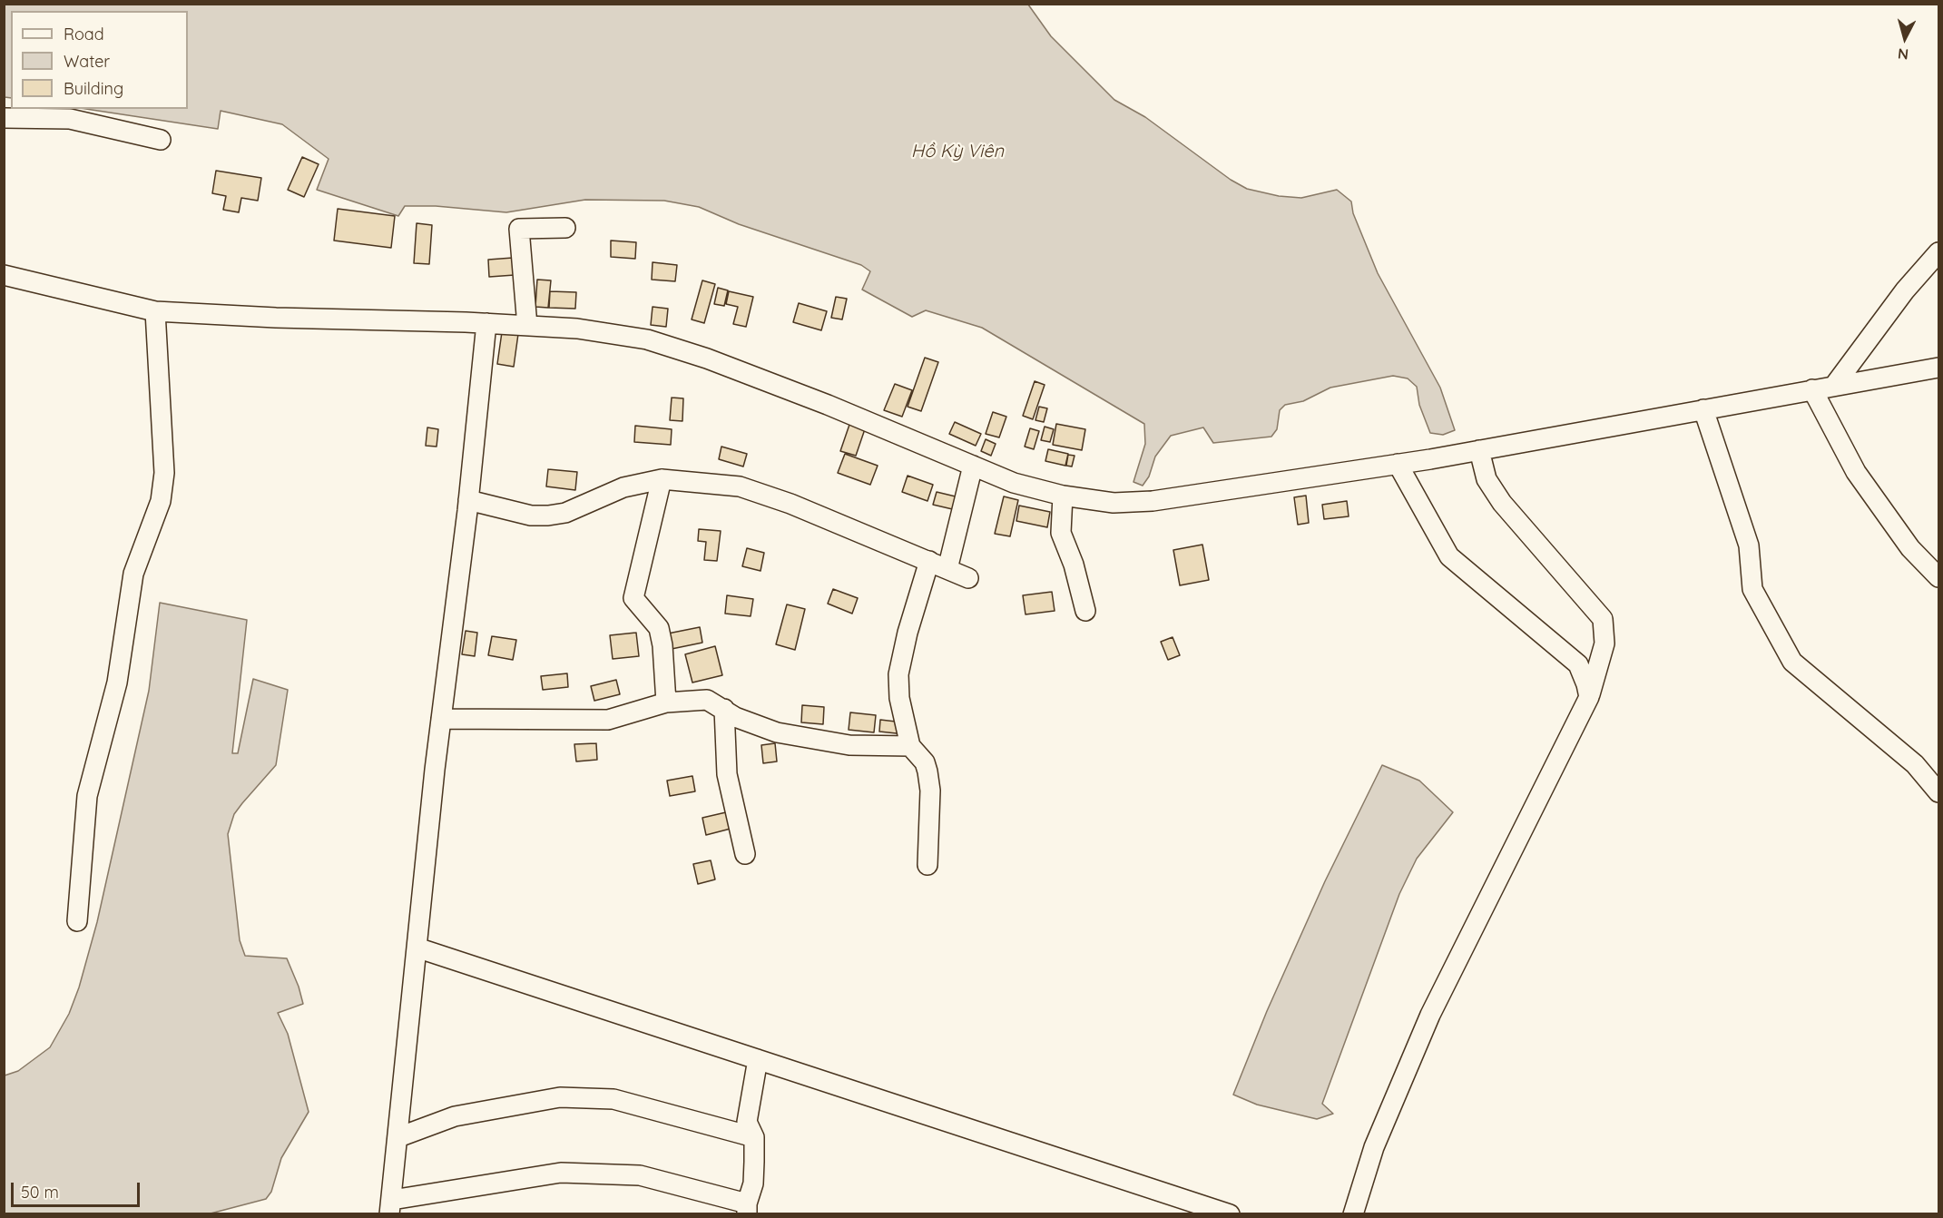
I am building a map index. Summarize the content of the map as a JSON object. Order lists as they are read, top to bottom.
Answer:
{
  "water": ["Hồ Kỳ Viên"],
  "legend": ["Road", "Water", "Building"],
  "scale_bar": "50 m",
  "north": "bottom"
}
